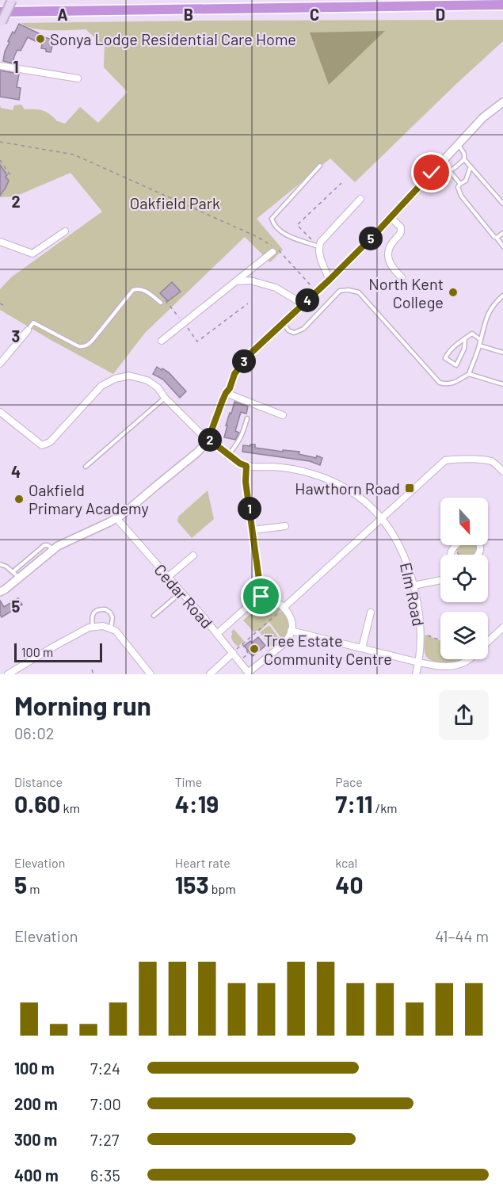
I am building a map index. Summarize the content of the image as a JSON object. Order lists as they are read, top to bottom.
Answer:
{
  "streets": {
    "street": ["Elm Road", "Cedar Road"]
  },
  "parks": ["Oakfield Park"],
  "places": {
    "other": [
      "Sonya Lodge Residential Care Home",
      "North Kent College",
      "Oakfield Primary Academy",
      "Tree Estate Community Centre"
    ],
    "transit": ["Hawthorn Road"]
  },
  "scale_bar": "100 m",
  "north": "bottom",
  "page": {
    "pins": [
      "5",
      "4",
      "3",
      "2",
      "1"
    ],
    "scale": "100 m",
    "heading": ["Morning run", "06:02"],
    "stats": [
      ["Distance", "0.60 km"],
      ["Time", "4:19"],
      ["Pace", "7:11 /km"],
      ["Elevation", "5 m"],
      ["Heart rate", "153 bpm"],
      ["kcal", "40"]
    ],
    "chart": ["Elevation", "41–44 m"],
    "list": [
      {
        "name": "100 m",
        "note": "7:24"
      },
      {
        "name": "200 m",
        "note": "7:00"
      },
      {
        "name": "300 m",
        "note": "7:27"
      },
      {
        "name": "400 m",
        "note": "6:35"
      }
    ]
  },
  "grid": {
    "columns": [
      "A",
      "B",
      "C",
      "D"
    ],
    "rows": [
      "1",
      "2",
      "3",
      "4",
      "5"
    ]
  }
}
